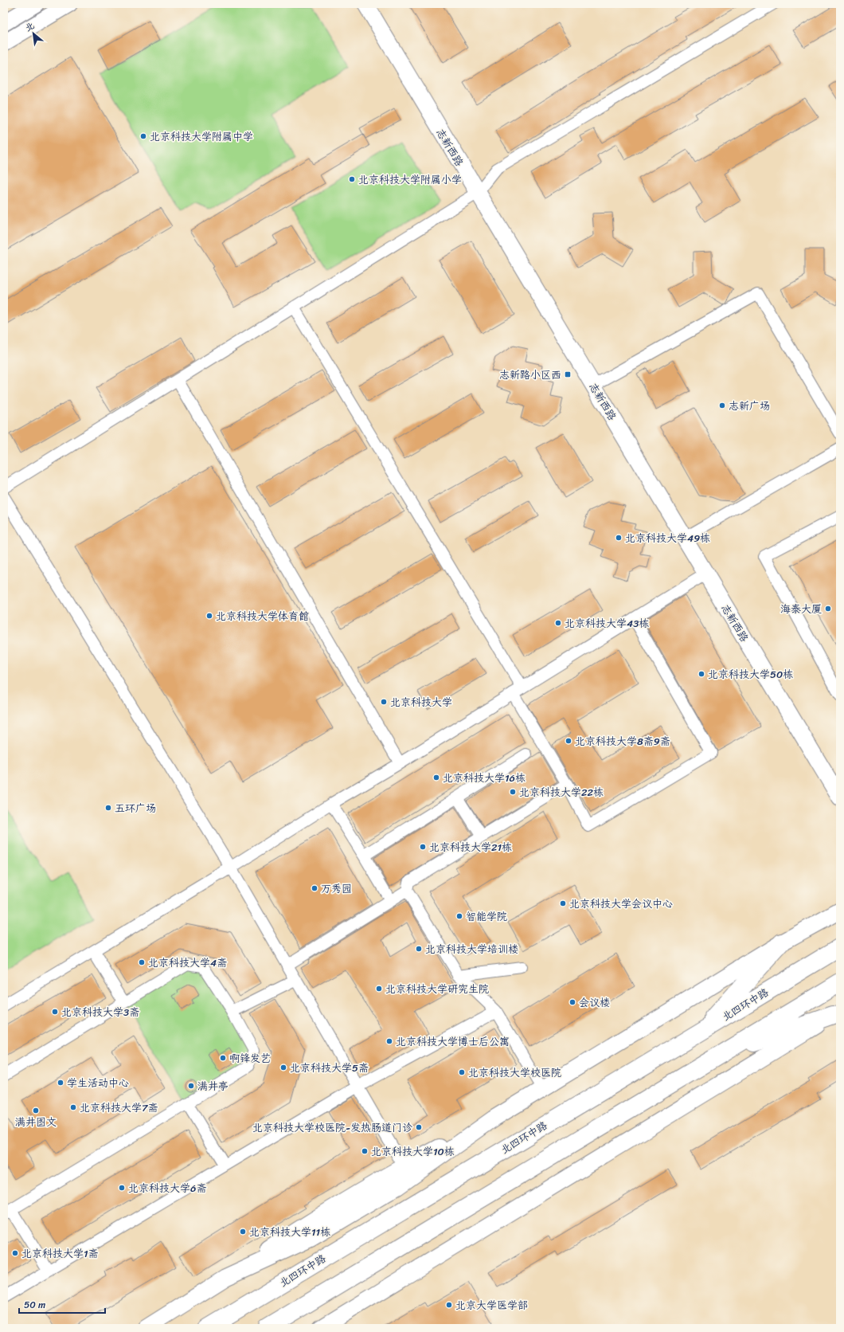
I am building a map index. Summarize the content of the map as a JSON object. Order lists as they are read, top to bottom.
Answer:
{
  "streets": {
    "highway": ["北四环中路"],
    "street": ["志新西路"]
  },
  "places": {
    "other": [
      "北京科技大学附属中学",
      "北京科技大学附属小学",
      "志新广场",
      "北京科技大学49栋",
      "海泰大厦",
      "北京科技大学体育館",
      "北京科技大学43栋",
      "北京科技大学50栋",
      "北京科技大学",
      "北京科技大学8斋9斋",
      "北京科技大学16栋",
      "北京科技大学22栋",
      "五环广场",
      "北京科技大学21栋",
      "万秀园",
      "北京科技大学会议中心",
      "智能学院",
      "北京科技大学培训楼",
      "北京科技大学4斋",
      "北京科技大学研究生院",
      "会议楼",
      "北京科技大学3斋",
      "北京科技大学博士后公寓",
      "啊锋发艺",
      "北京科技大学5斋",
      "北京科技大学校医院",
      "学生活动中心",
      "满井亭",
      "北京科技大学7斋",
      "满井图文",
      "北京科技大学校医院-发热肠道门诊",
      "北京科技大学10栋",
      "北京科技大学6斋",
      "北京科技大学11栋",
      "北京科技大学1斋",
      "北京大学医学部"
    ],
    "transit": ["志新路小区西"]
  },
  "scale_bar": "50 m",
  "north": "top left"
}
